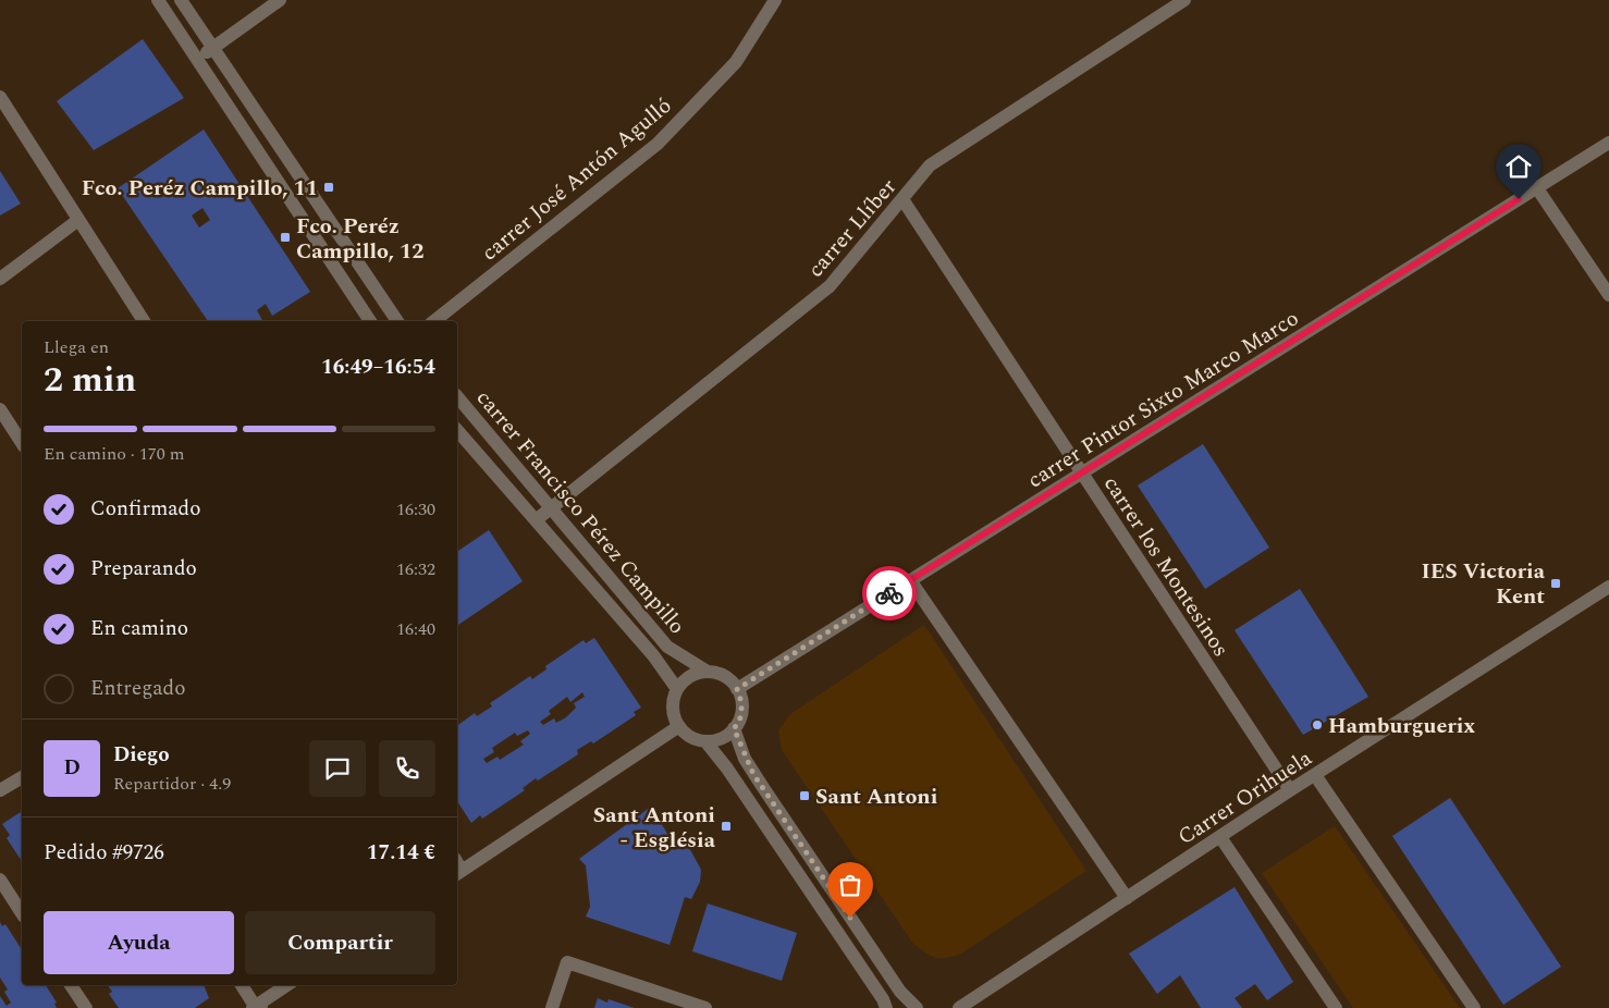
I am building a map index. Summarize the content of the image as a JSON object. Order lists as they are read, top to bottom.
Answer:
{
  "streets": {
    "street": [
      "carrer José Antón Agulló",
      "carrer Llíber",
      "carrer Pintor Sixto Marco Marco",
      "carrer Francisco Pérez Campillo",
      "carrer los Montesinos",
      "Carrer Orihuela"
    ]
  },
  "crossings": [
    ["carrer Llíber", "carrer Francisco Pérez Campillo"],
    ["carrer Llíber", "carrer los Montesinos"],
    ["carrer Pintor Sixto Marco Marco", "carrer Francisco Pérez Campillo"],
    ["carrer Pintor Sixto Marco Marco", "carrer los Montesinos"],
    ["carrer los Montesinos", "Carrer Orihuela"]
  ],
  "places": {
    "transit": [
      "Fco. Peréz Campillo, 11",
      "Fco. Peréz Campillo, 12",
      "IES Victoria Kent",
      "Sant Antoni",
      "Sant Antoni - Església"
    ],
    "other": ["Hamburguerix"]
  },
  "page": {
    "heading": ["2 min", "Llega en", "16:49–16:54"],
    "panel": [
      "Diego",
      "Repartidor · 4.9",
      "Pedido #9726",
      "17.14 €"
    ],
    "bar": "En camino · 170 m",
    "list": [
      ["Confirmado", "16:30"],
      ["Preparando", "16:32"],
      ["En camino", "16:40"],
      "Entregado"
    ],
    "round": "D",
    "buttons": ["Ayuda", "Compartir"]
  }
}
